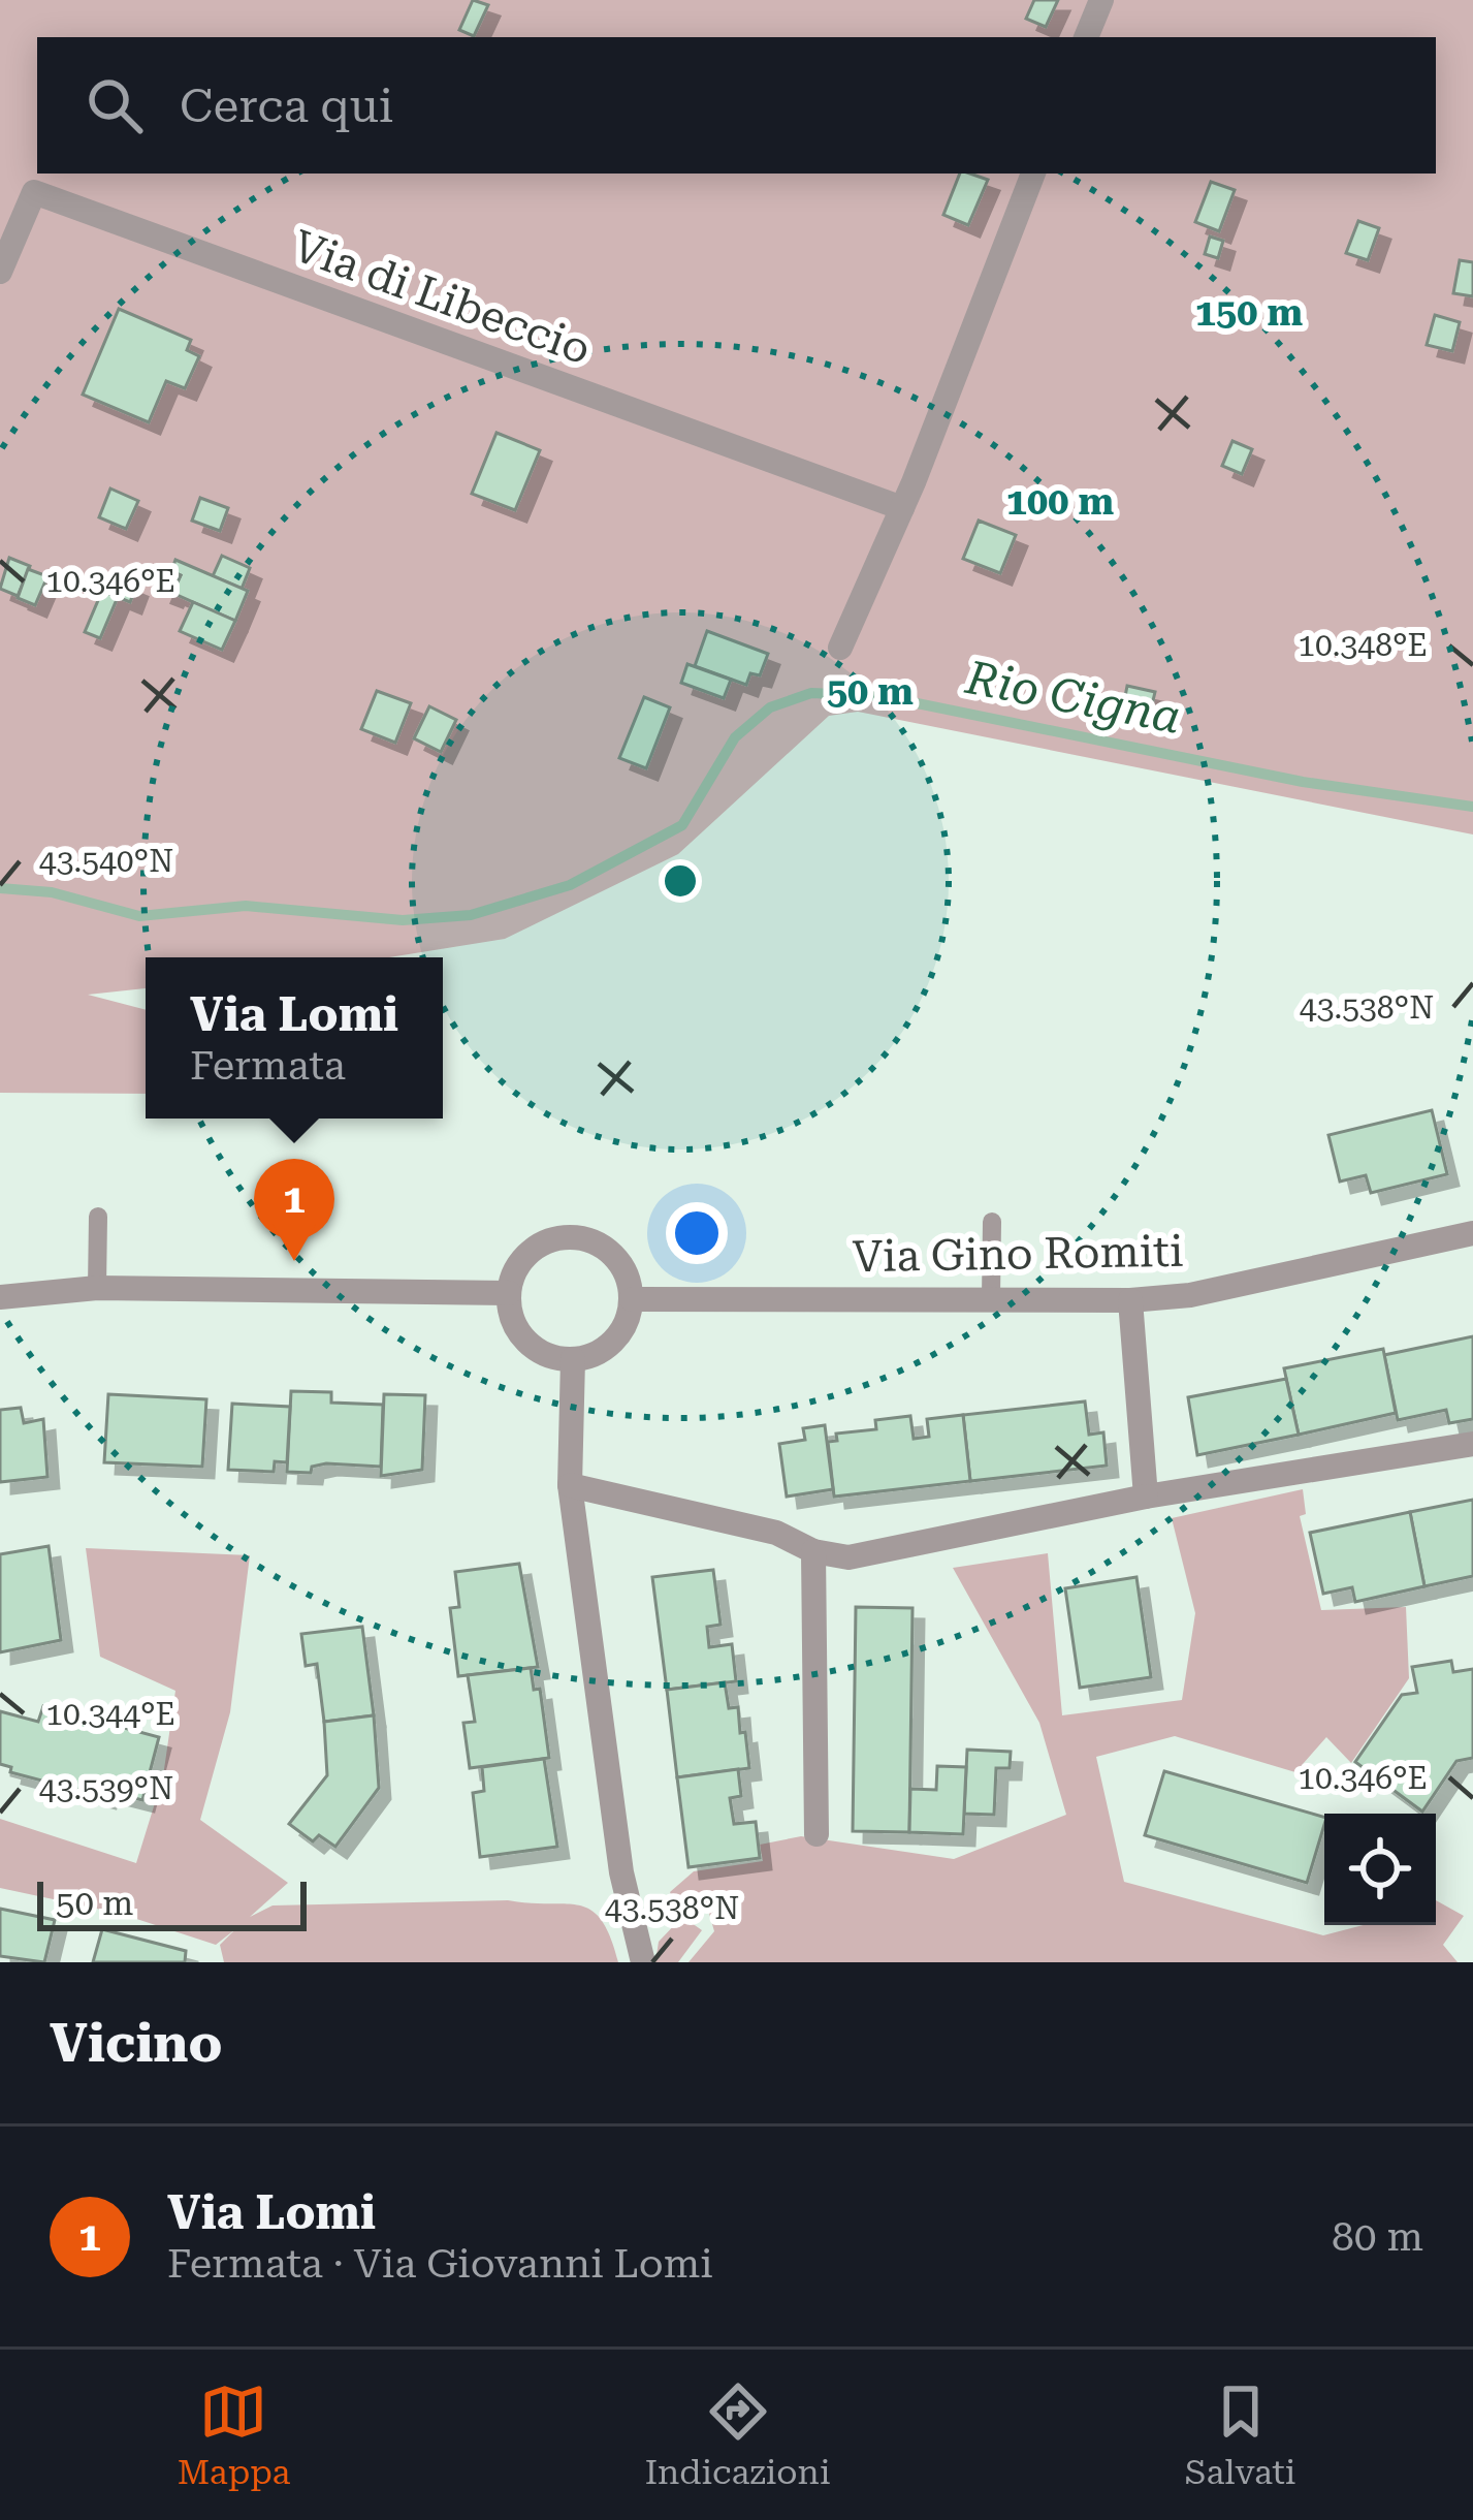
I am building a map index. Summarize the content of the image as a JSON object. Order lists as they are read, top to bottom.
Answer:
{
  "streets": {
    "street": ["Via di Libeccio", "Via Gino Romiti"]
  },
  "water": ["Rio Cigna"],
  "scale_bar": "50 m",
  "page": {
    "search": "Cerca qui",
    "popup": ["Via Lomi", "Fermata"],
    "pins": "1",
    "scale": "50 m",
    "heading": "Vicino",
    "list": [
      {
        "mark": "1",
        "name": "Via Lomi",
        "note": "Fermata · Via Giovanni Lomi",
        "value": "80 m"
      }
    ],
    "nav": ["Mappa", "Indicazioni", "Salvati"]
  },
  "coordinates": [
    "10.346°E",
    "10.348°E",
    "43.540°N",
    "43.538°N",
    "10.344°E",
    "43.539°N"
  ],
  "rings": ["150 m", "100 m", "50 m"]
}
